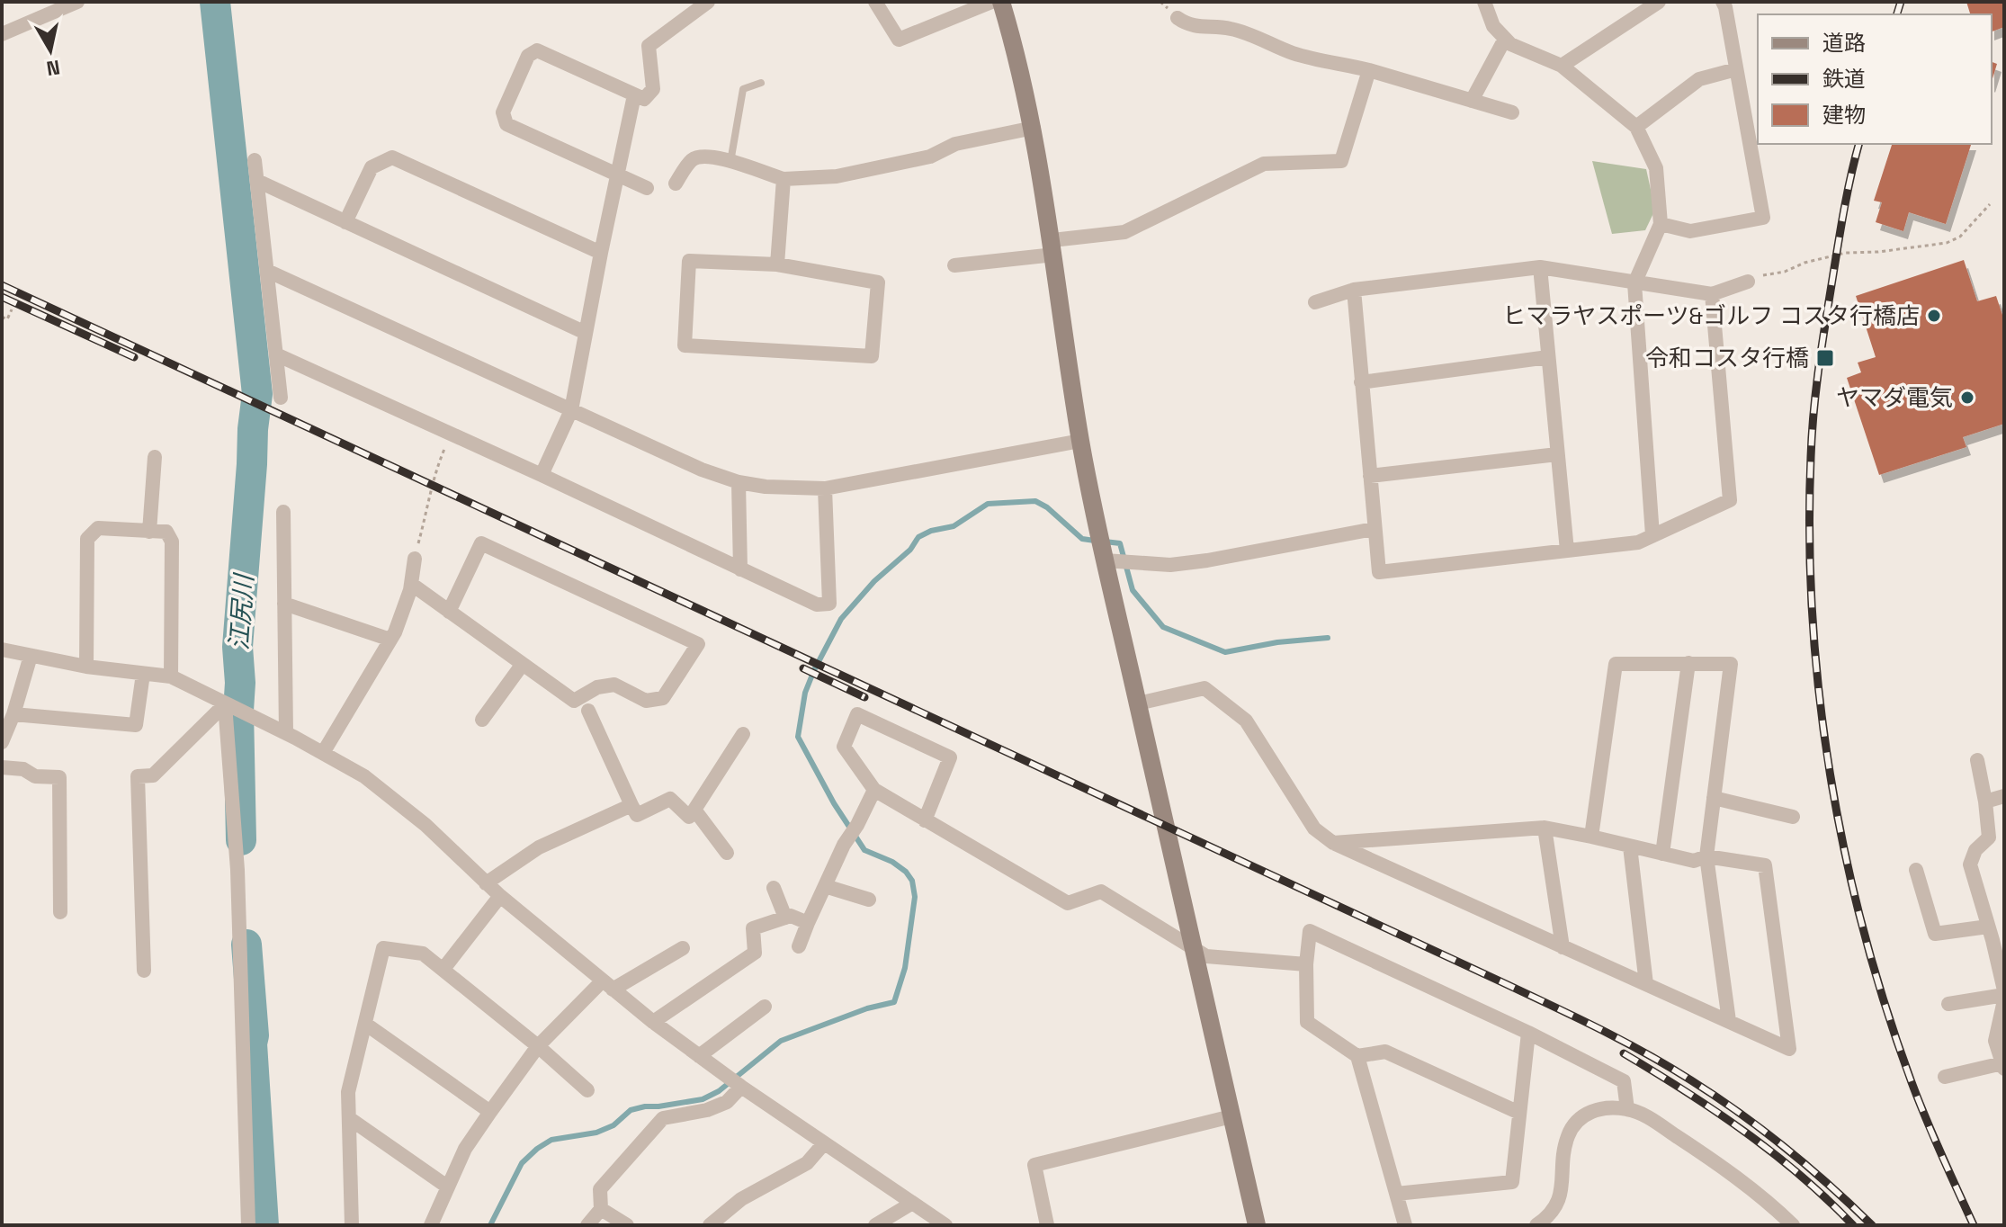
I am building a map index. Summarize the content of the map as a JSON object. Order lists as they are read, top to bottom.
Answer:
{
  "water": ["江尻川"],
  "places": {
    "other": ["ヒマラヤスポーツ&ゴルフ コスタ行橋店", "ヤマダ電気"],
    "transit": ["令和コスタ行橋"]
  },
  "legend": ["道路", "鉄道", "建物"],
  "north": "bottom"
}
